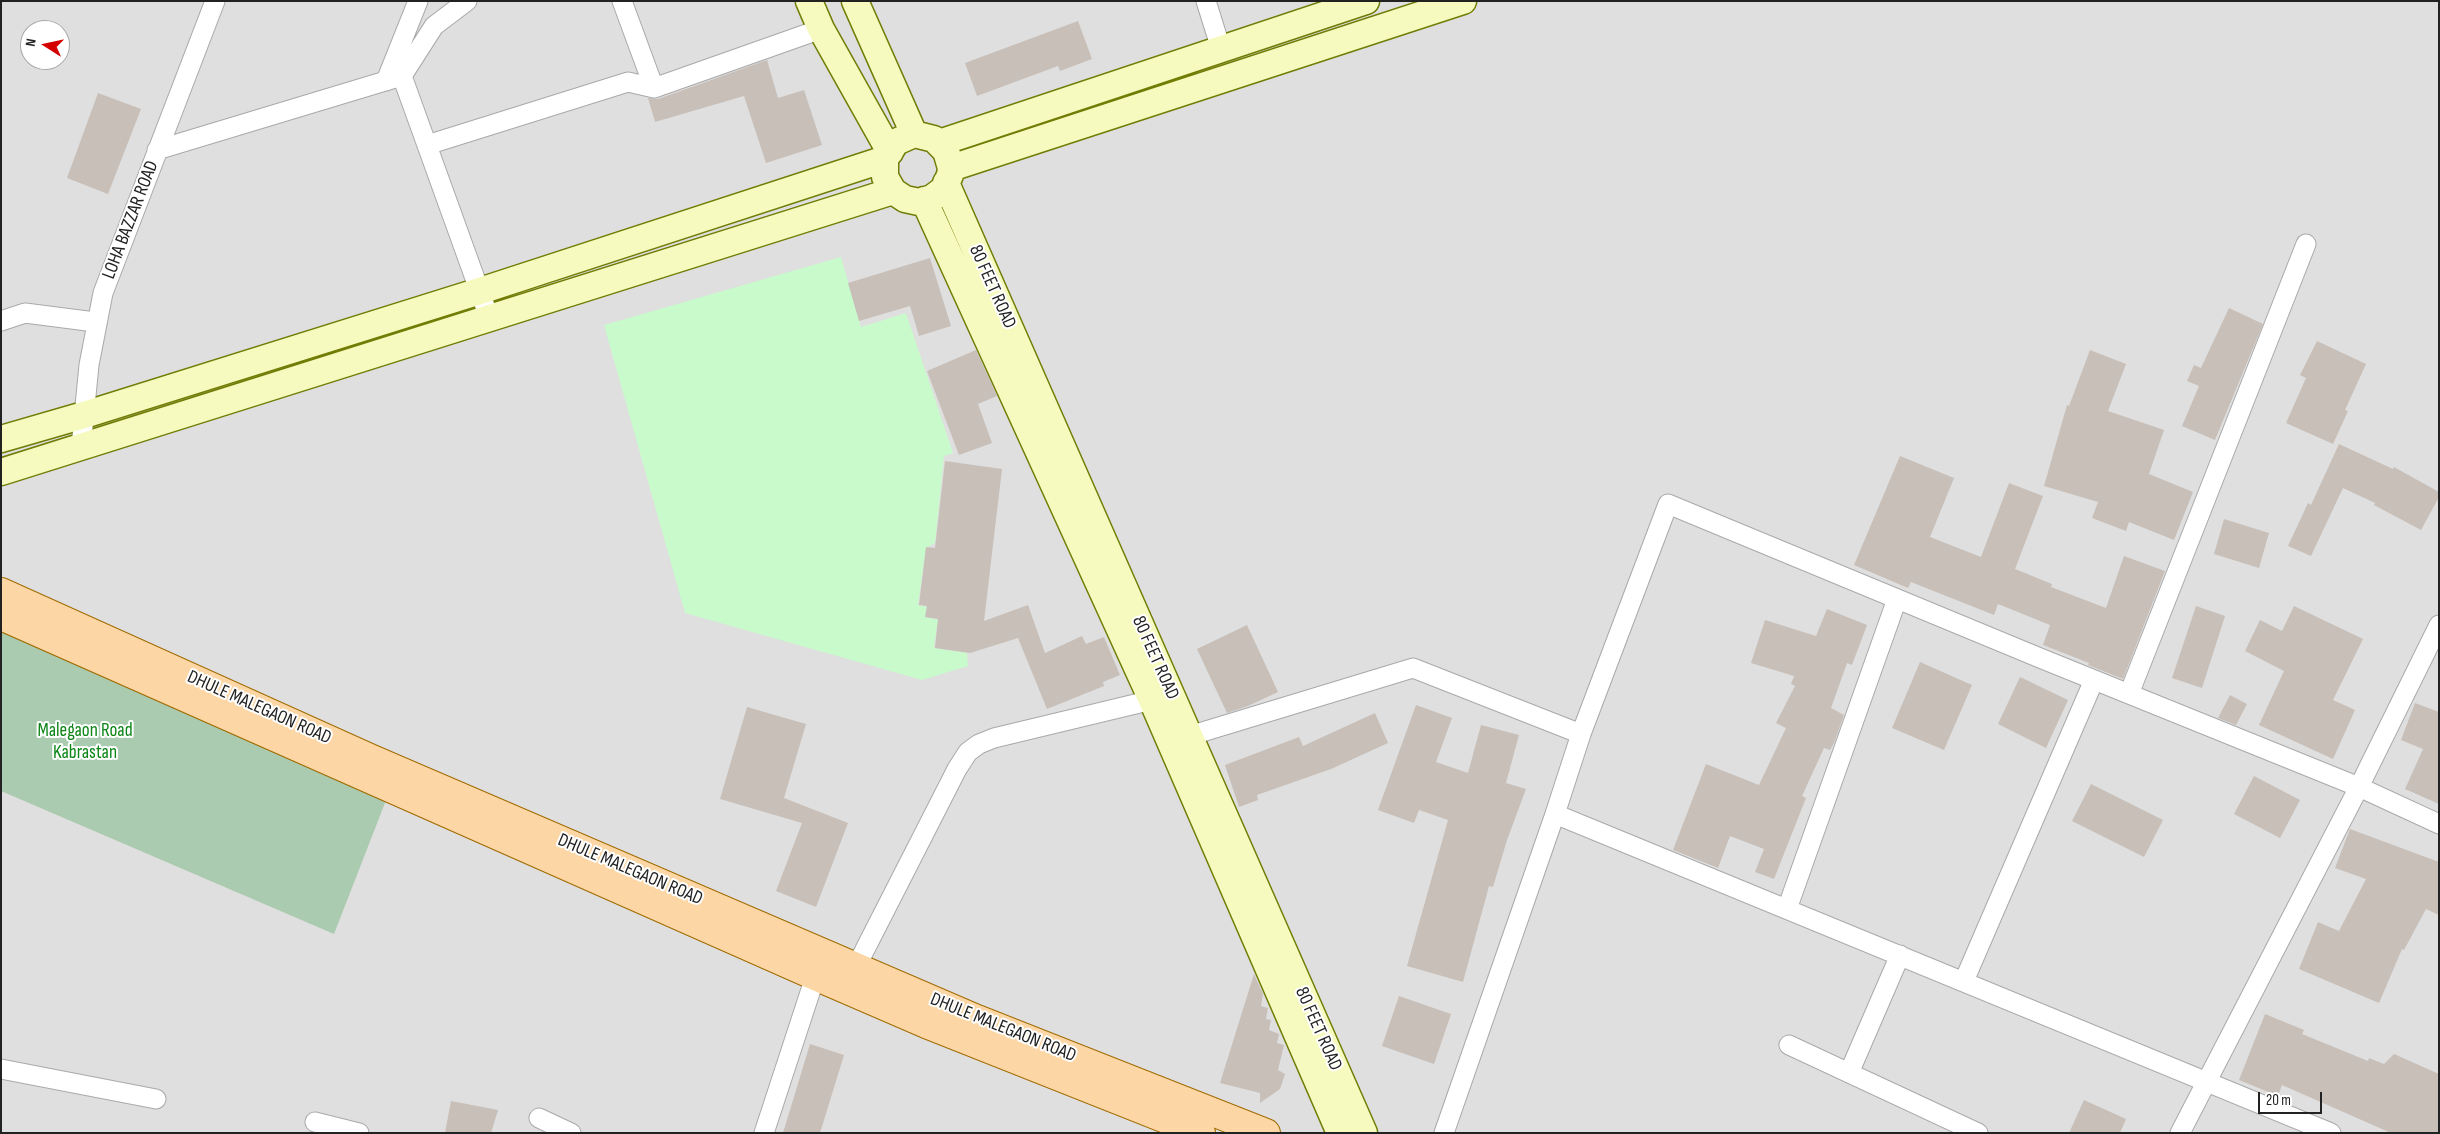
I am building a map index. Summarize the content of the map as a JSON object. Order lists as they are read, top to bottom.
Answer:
{
  "streets": {
    "main road": ["80 FEET ROAD", "DHULE MALEGAON ROAD"],
    "street": ["LOHA BAZZAR ROAD"]
  },
  "parks": ["Malegaon Road Kabrastan"],
  "scale_bar": "20 m",
  "north": "left"
}
